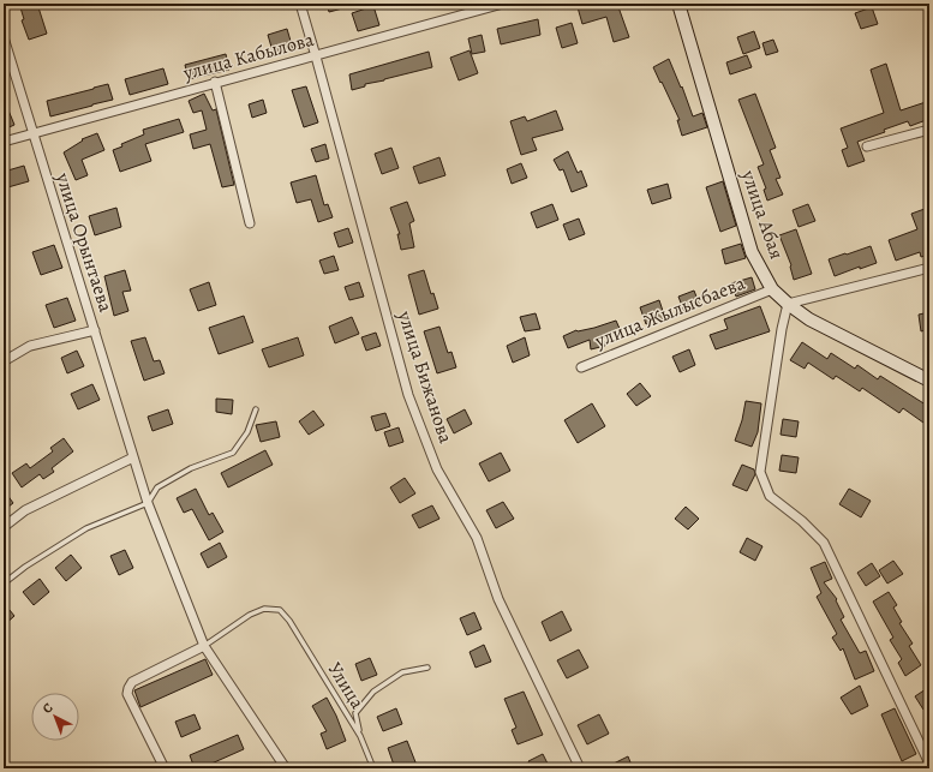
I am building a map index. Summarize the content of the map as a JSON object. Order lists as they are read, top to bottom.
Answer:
{
  "streets": {
    "street": [
      "улица Кабылова",
      "улица Абая",
      "улица Орынтаева",
      "улица Жылысбаева",
      "улица Бижанова"
    ],
    "lane": ["Улица"]
  },
  "crossings": [
    ["улица Кабылова", "улица Орынтаева"],
    ["улица Кабылова", "улица Бижанова"],
    ["улица Абая", "улица Жылысбаева"],
    ["улица Орынтаева", "Улица"]
  ],
  "north": "top left"
}
